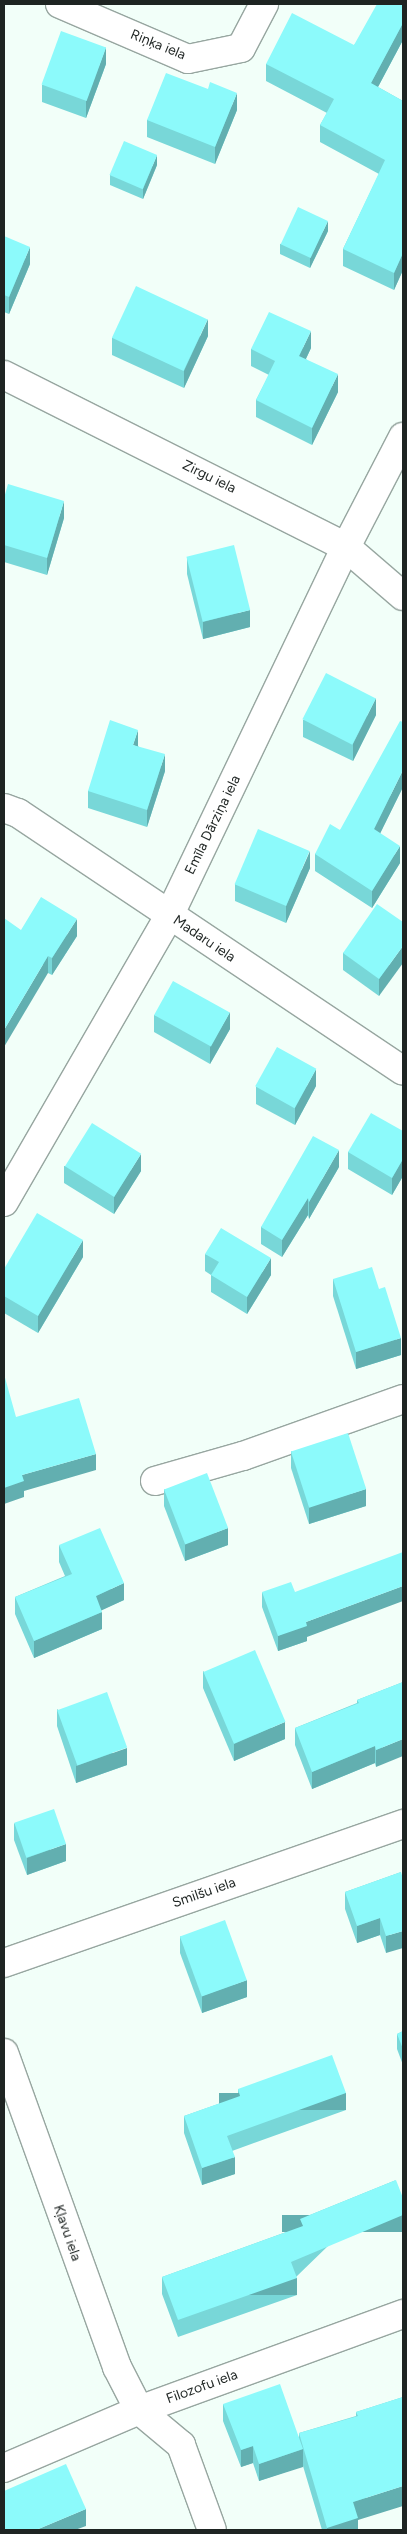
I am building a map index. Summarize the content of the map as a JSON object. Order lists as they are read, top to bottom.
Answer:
{
  "streets": {
    "street": [
      "Riņķa iela",
      "Zirgu iela",
      "Emīla Dārziņa iela",
      "Madaru iela",
      "Smilšu iela",
      "Kļavu iela",
      "Filozofu iela"
    ]
  },
  "crossings": [
    ["Zirgu iela", "Emīla Dārziņa iela"],
    ["Emīla Dārziņa iela", "Madaru iela"],
    ["Kļavu iela", "Filozofu iela"]
  ]
}
